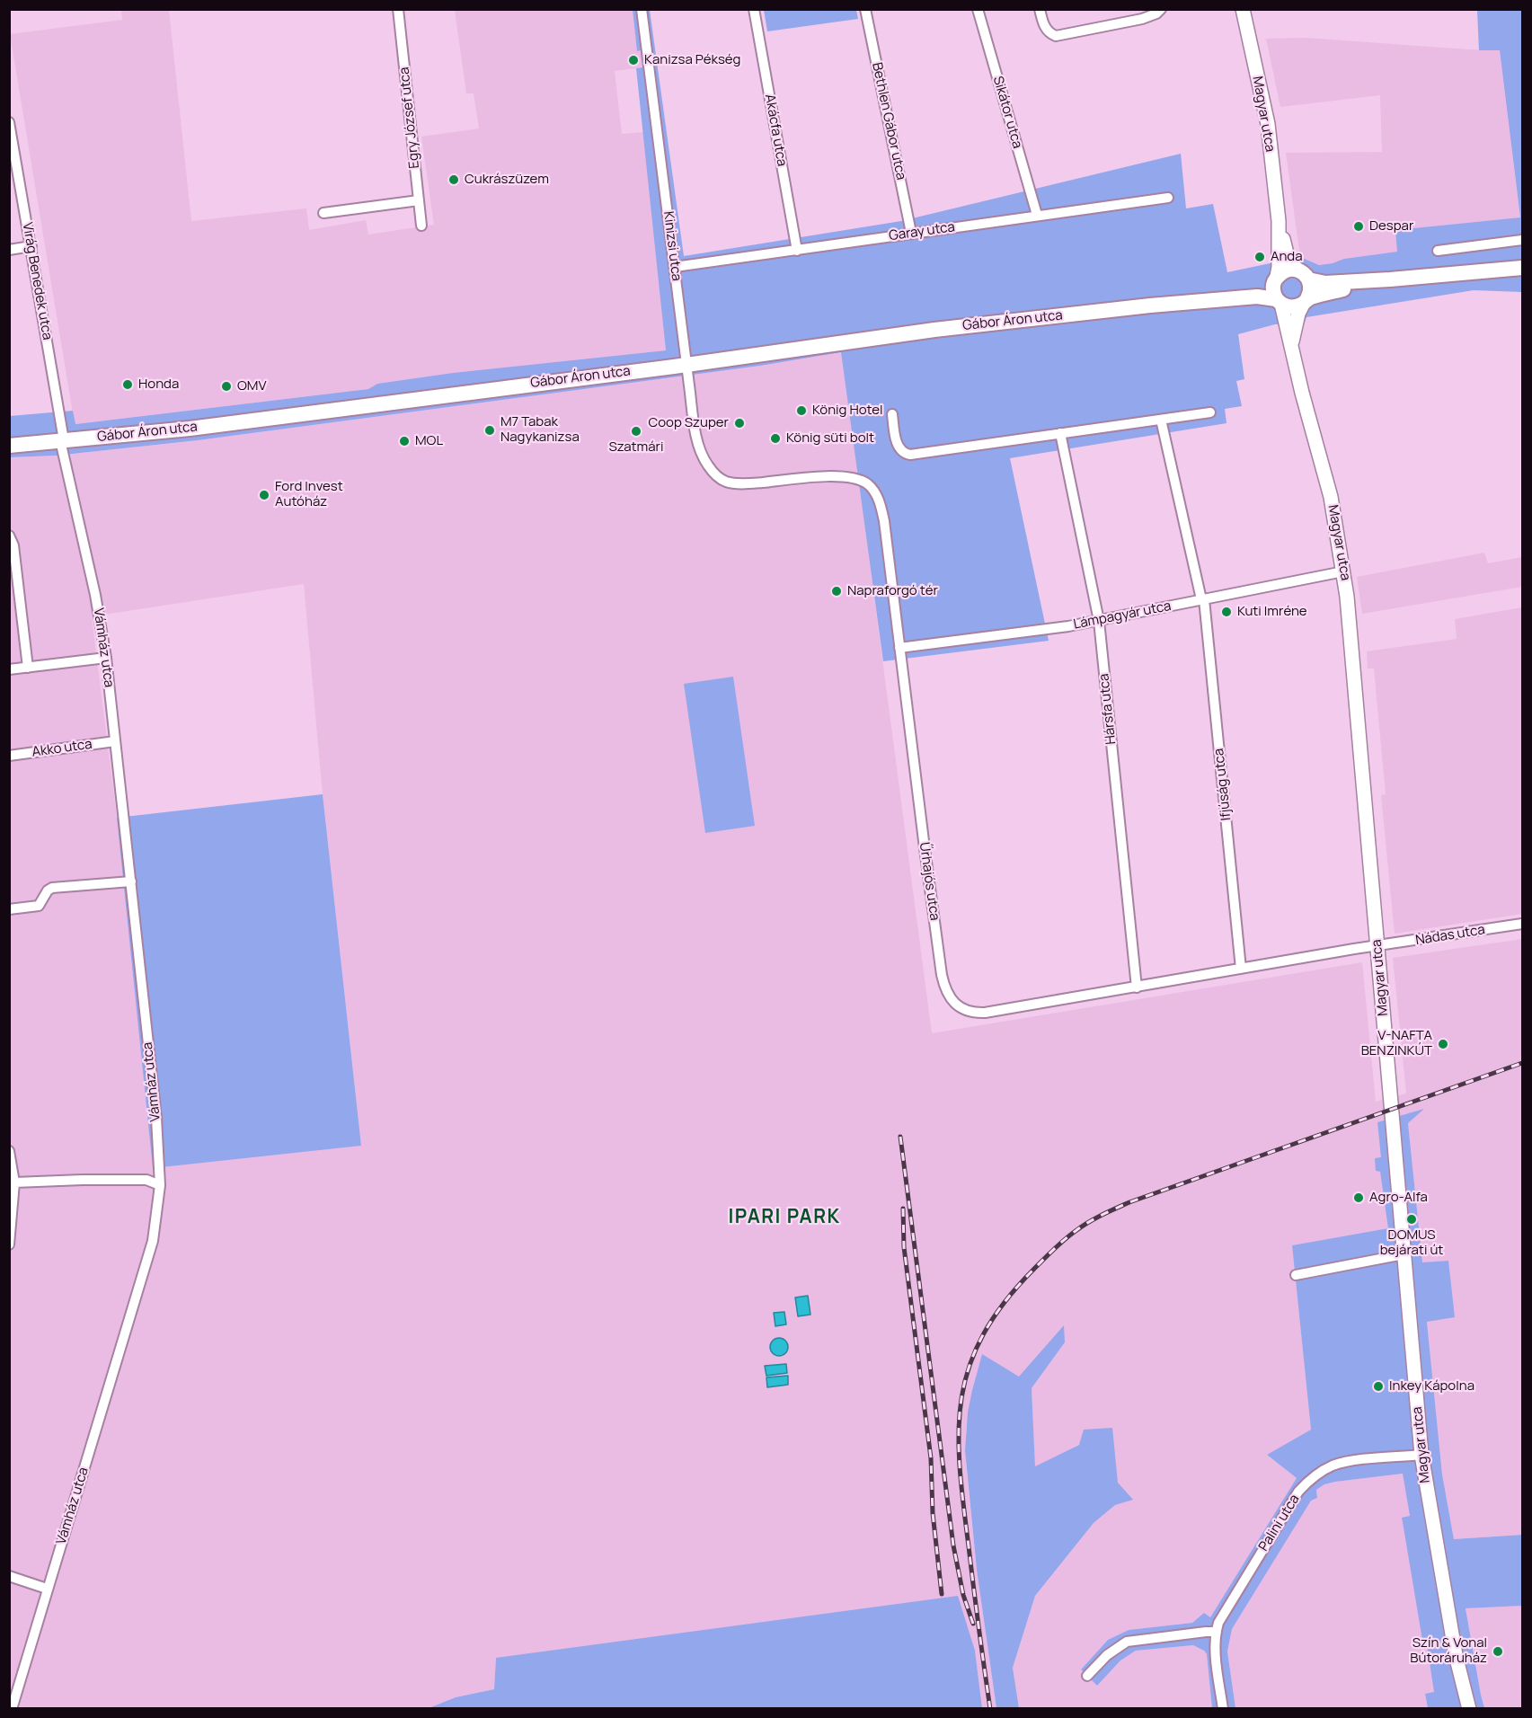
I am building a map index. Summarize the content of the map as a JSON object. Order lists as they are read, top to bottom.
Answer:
{
  "streets": {
    "main road": ["Magyar utca", "Gábor Áron utca"],
    "street": [
      "Sikátor utca",
      "Egry József utca",
      "Bethlen Gábor utca",
      "Akácfa utca",
      "Garay utca",
      "Kinizsi utca",
      "Virág Benedek utca",
      "Lámpagyár utca",
      "Vámház utca",
      "Hársfa utca",
      "Akko utca",
      "Ifjúság utca",
      "Űrhajós utca",
      "Nádas utca",
      "Palini utca"
    ]
  },
  "crossings": [
    ["Sikátor utca", "Garay utca"],
    ["Magyar utca", "Gábor Áron utca"],
    ["Magyar utca", "Lámpagyár utca"],
    ["Magyar utca", "Űrhajós utca"],
    ["Magyar utca", "Nádas utca"],
    ["Magyar utca", "Palini utca"],
    ["Bethlen Gábor utca", "Garay utca"],
    ["Akácfa utca", "Garay utca"],
    ["Garay utca", "Kinizsi utca"],
    ["Kinizsi utca", "Gábor Áron utca"],
    ["Kinizsi utca", "Űrhajós utca"],
    ["Virág Benedek utca", "Gábor Áron utca"],
    ["Virág Benedek utca", "Vámház utca"],
    ["Gábor Áron utca", "Vámház utca"],
    ["Lámpagyár utca", "Hársfa utca"],
    ["Lámpagyár utca", "Ifjúság utca"],
    ["Lámpagyár utca", "Űrhajós utca"],
    ["Vámház utca", "Akko utca"],
    ["Hársfa utca", "Űrhajós utca"],
    ["Ifjúság utca", "Űrhajós utca"],
    ["Űrhajós utca", "Nádas utca"]
  ],
  "districts": ["IPARI PARK"],
  "places": [
    "Kanizsa Pékség",
    "Cukrászüzem",
    "Despar",
    "Anda",
    "Honda",
    "OMV",
    "König Hotel",
    "Coop Szuper",
    "M7 Tabak Nagykanizsa",
    "Szatmári",
    "König süti bolt",
    "MOL",
    "Ford Invest Autóház",
    "Napraforgó tér",
    "Kuti Imréne",
    "V-NAFTA BENZINKÚT",
    "Agro-Alfa",
    "DOMUS bejárati út",
    "Inkey Kápolna",
    "Szín & Vonal Bútoráruház"
  ]
}
